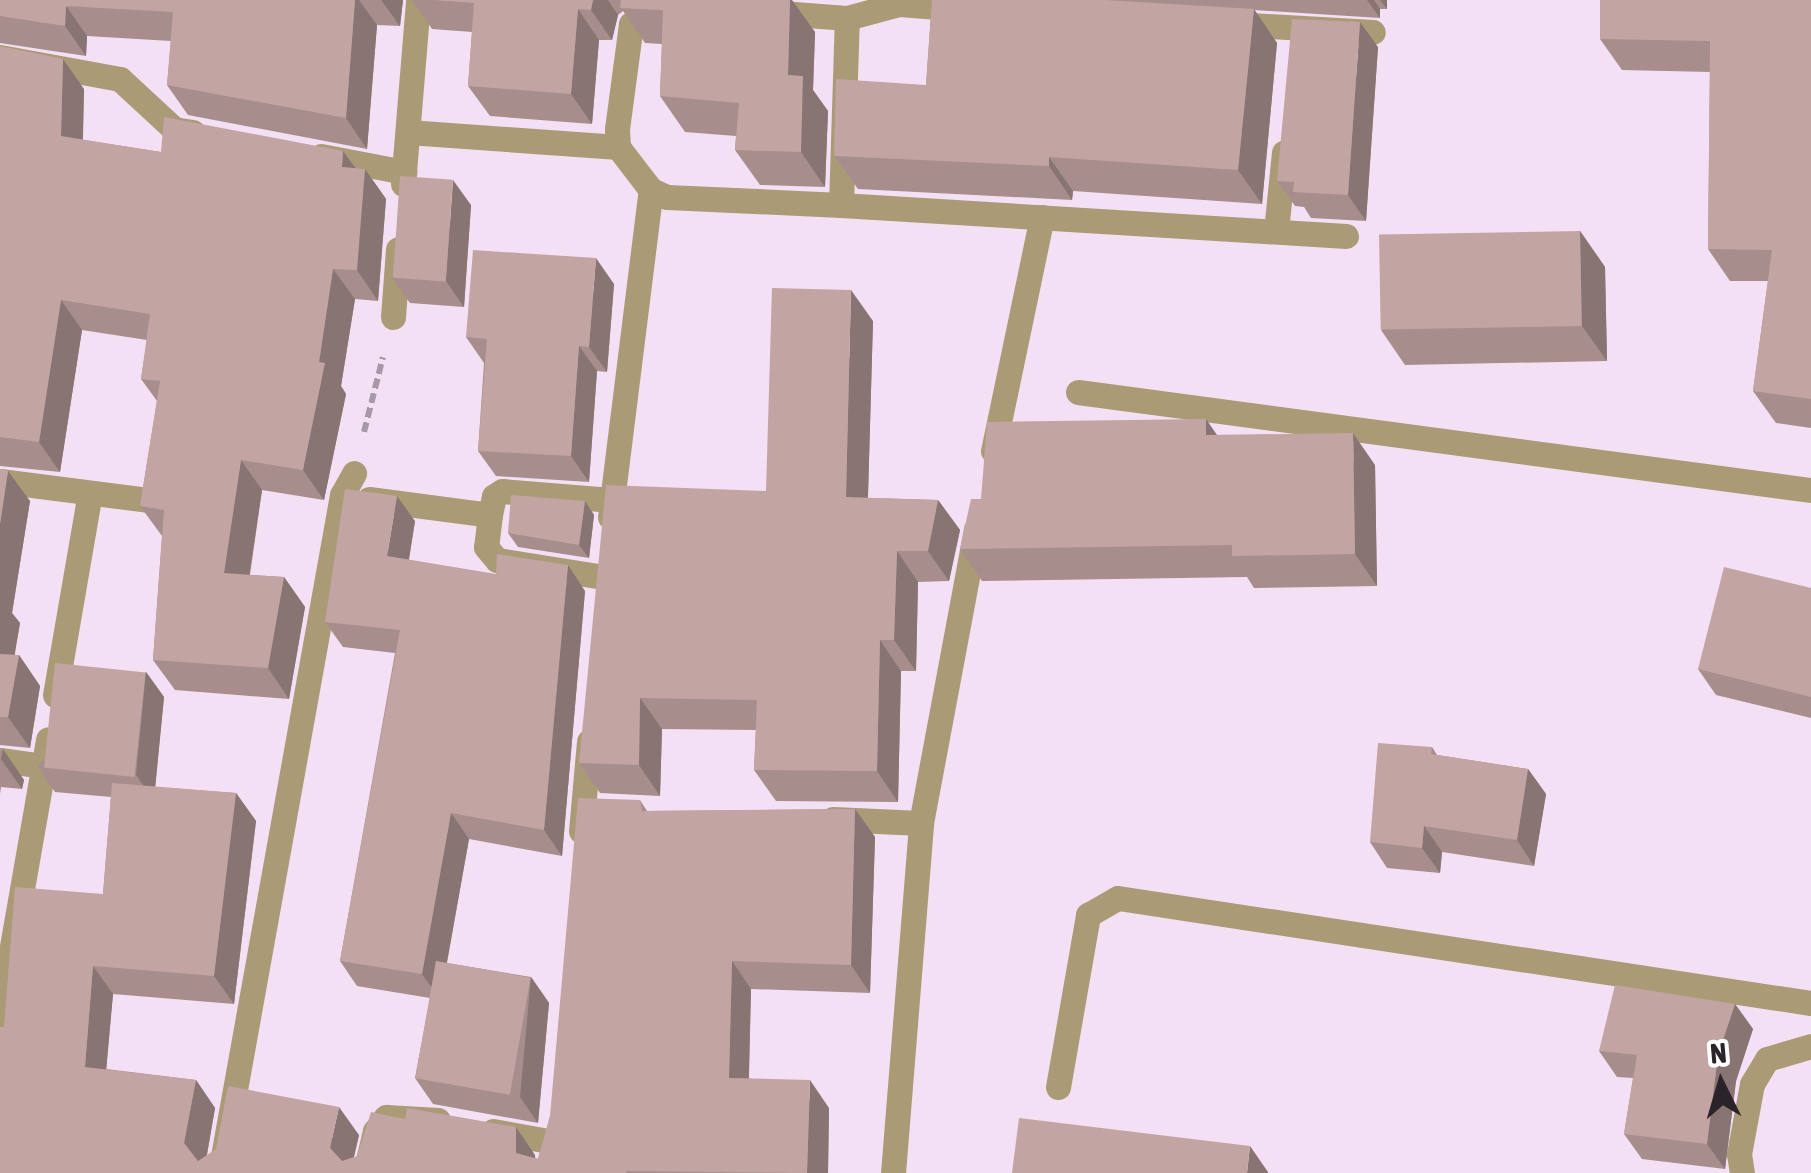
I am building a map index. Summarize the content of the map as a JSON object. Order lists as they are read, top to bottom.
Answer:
{
  "north": "top"
}
